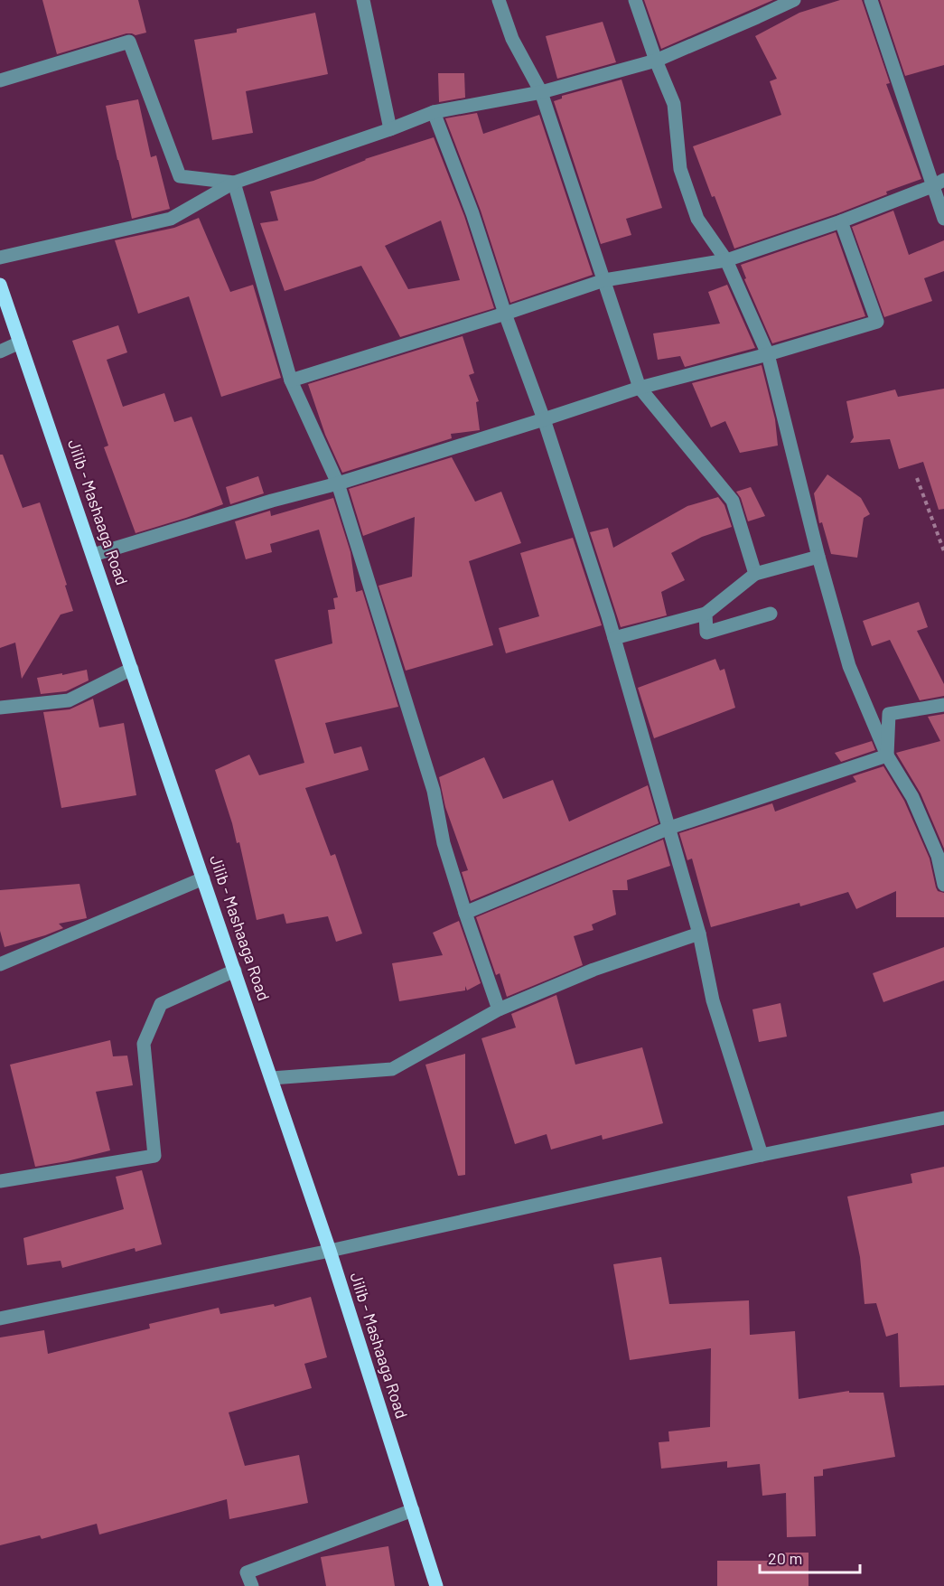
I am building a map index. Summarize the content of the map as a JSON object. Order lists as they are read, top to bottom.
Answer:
{
  "streets": {
    "main road": ["Jilib - Mashaaga Road"]
  },
  "scale_bar": "20 m"
}
